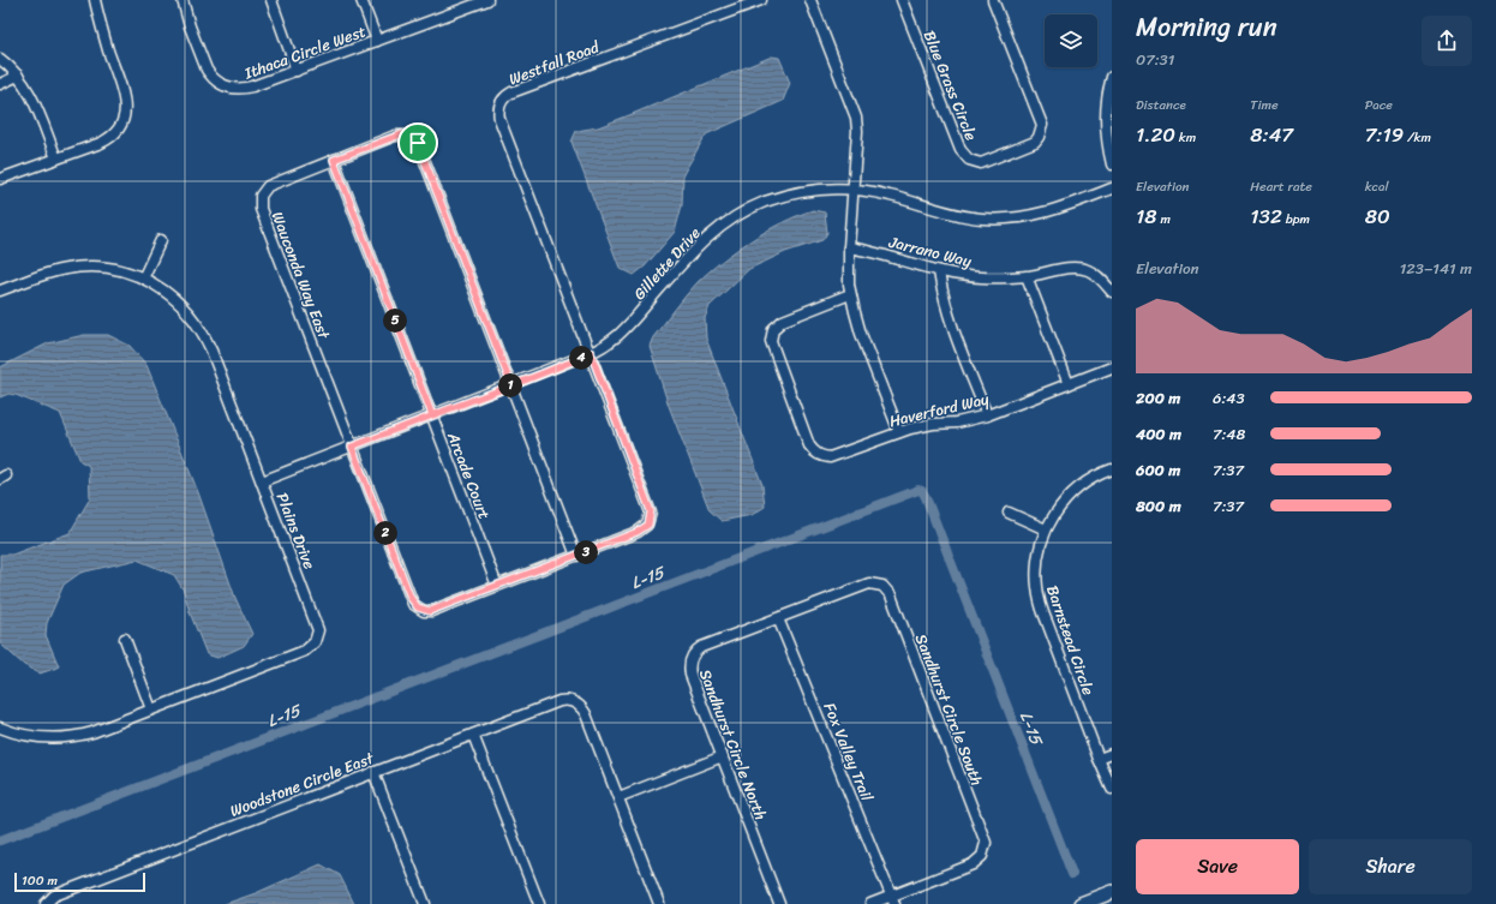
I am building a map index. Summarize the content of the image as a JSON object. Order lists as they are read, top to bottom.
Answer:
{
  "streets": {
    "street": [
      "Ithaca Circle West",
      "Westfall Road",
      "Blue Grass Circle",
      "Jarrano Way",
      "Gillette Drive",
      "Wauconda Way East",
      "Haverford Way",
      "Arcade Court",
      "Plains Drive",
      "Barnstead Circle",
      "Sandhurst Circle South",
      "Sandhurst Circle North",
      "Fox Valley Trail",
      "Woodstone Circle East"
    ]
  },
  "crossings": [
    ["Westfall Road", "Gillette Drive"],
    ["Westfall Road", "Wauconda Way East"],
    ["Gillette Drive", "Wauconda Way East"],
    ["Gillette Drive", "Arcade Court"],
    ["Gillette Drive", "Plains Drive"],
    ["Wauconda Way East", "Arcade Court"],
    ["Sandhurst Circle South", "Sandhurst Circle North"],
    ["Sandhurst Circle South", "Fox Valley Trail"],
    ["Sandhurst Circle North", "Fox Valley Trail"]
  ],
  "water": ["L-15"],
  "scale_bar": "100 m",
  "page": {
    "heading": ["Morning run", "07:31"],
    "stats": [
      ["Distance", "1.20 km"],
      ["Time", "8:47"],
      ["Pace", "7:19 /km"],
      ["Elevation", "18 m"],
      ["Heart rate", "132 bpm"],
      ["kcal", "80"]
    ],
    "chart": ["Elevation", "123–141 m"],
    "pins": [
      "5",
      "4",
      "1",
      "2",
      "3"
    ],
    "list": [
      {
        "name": "200 m",
        "note": "6:43"
      },
      {
        "name": "400 m",
        "note": "7:48"
      },
      {
        "name": "600 m",
        "note": "7:37"
      },
      {
        "name": "800 m",
        "note": "7:37"
      }
    ],
    "buttons": ["Save", "Share"],
    "scale": "100 m"
  }
}
